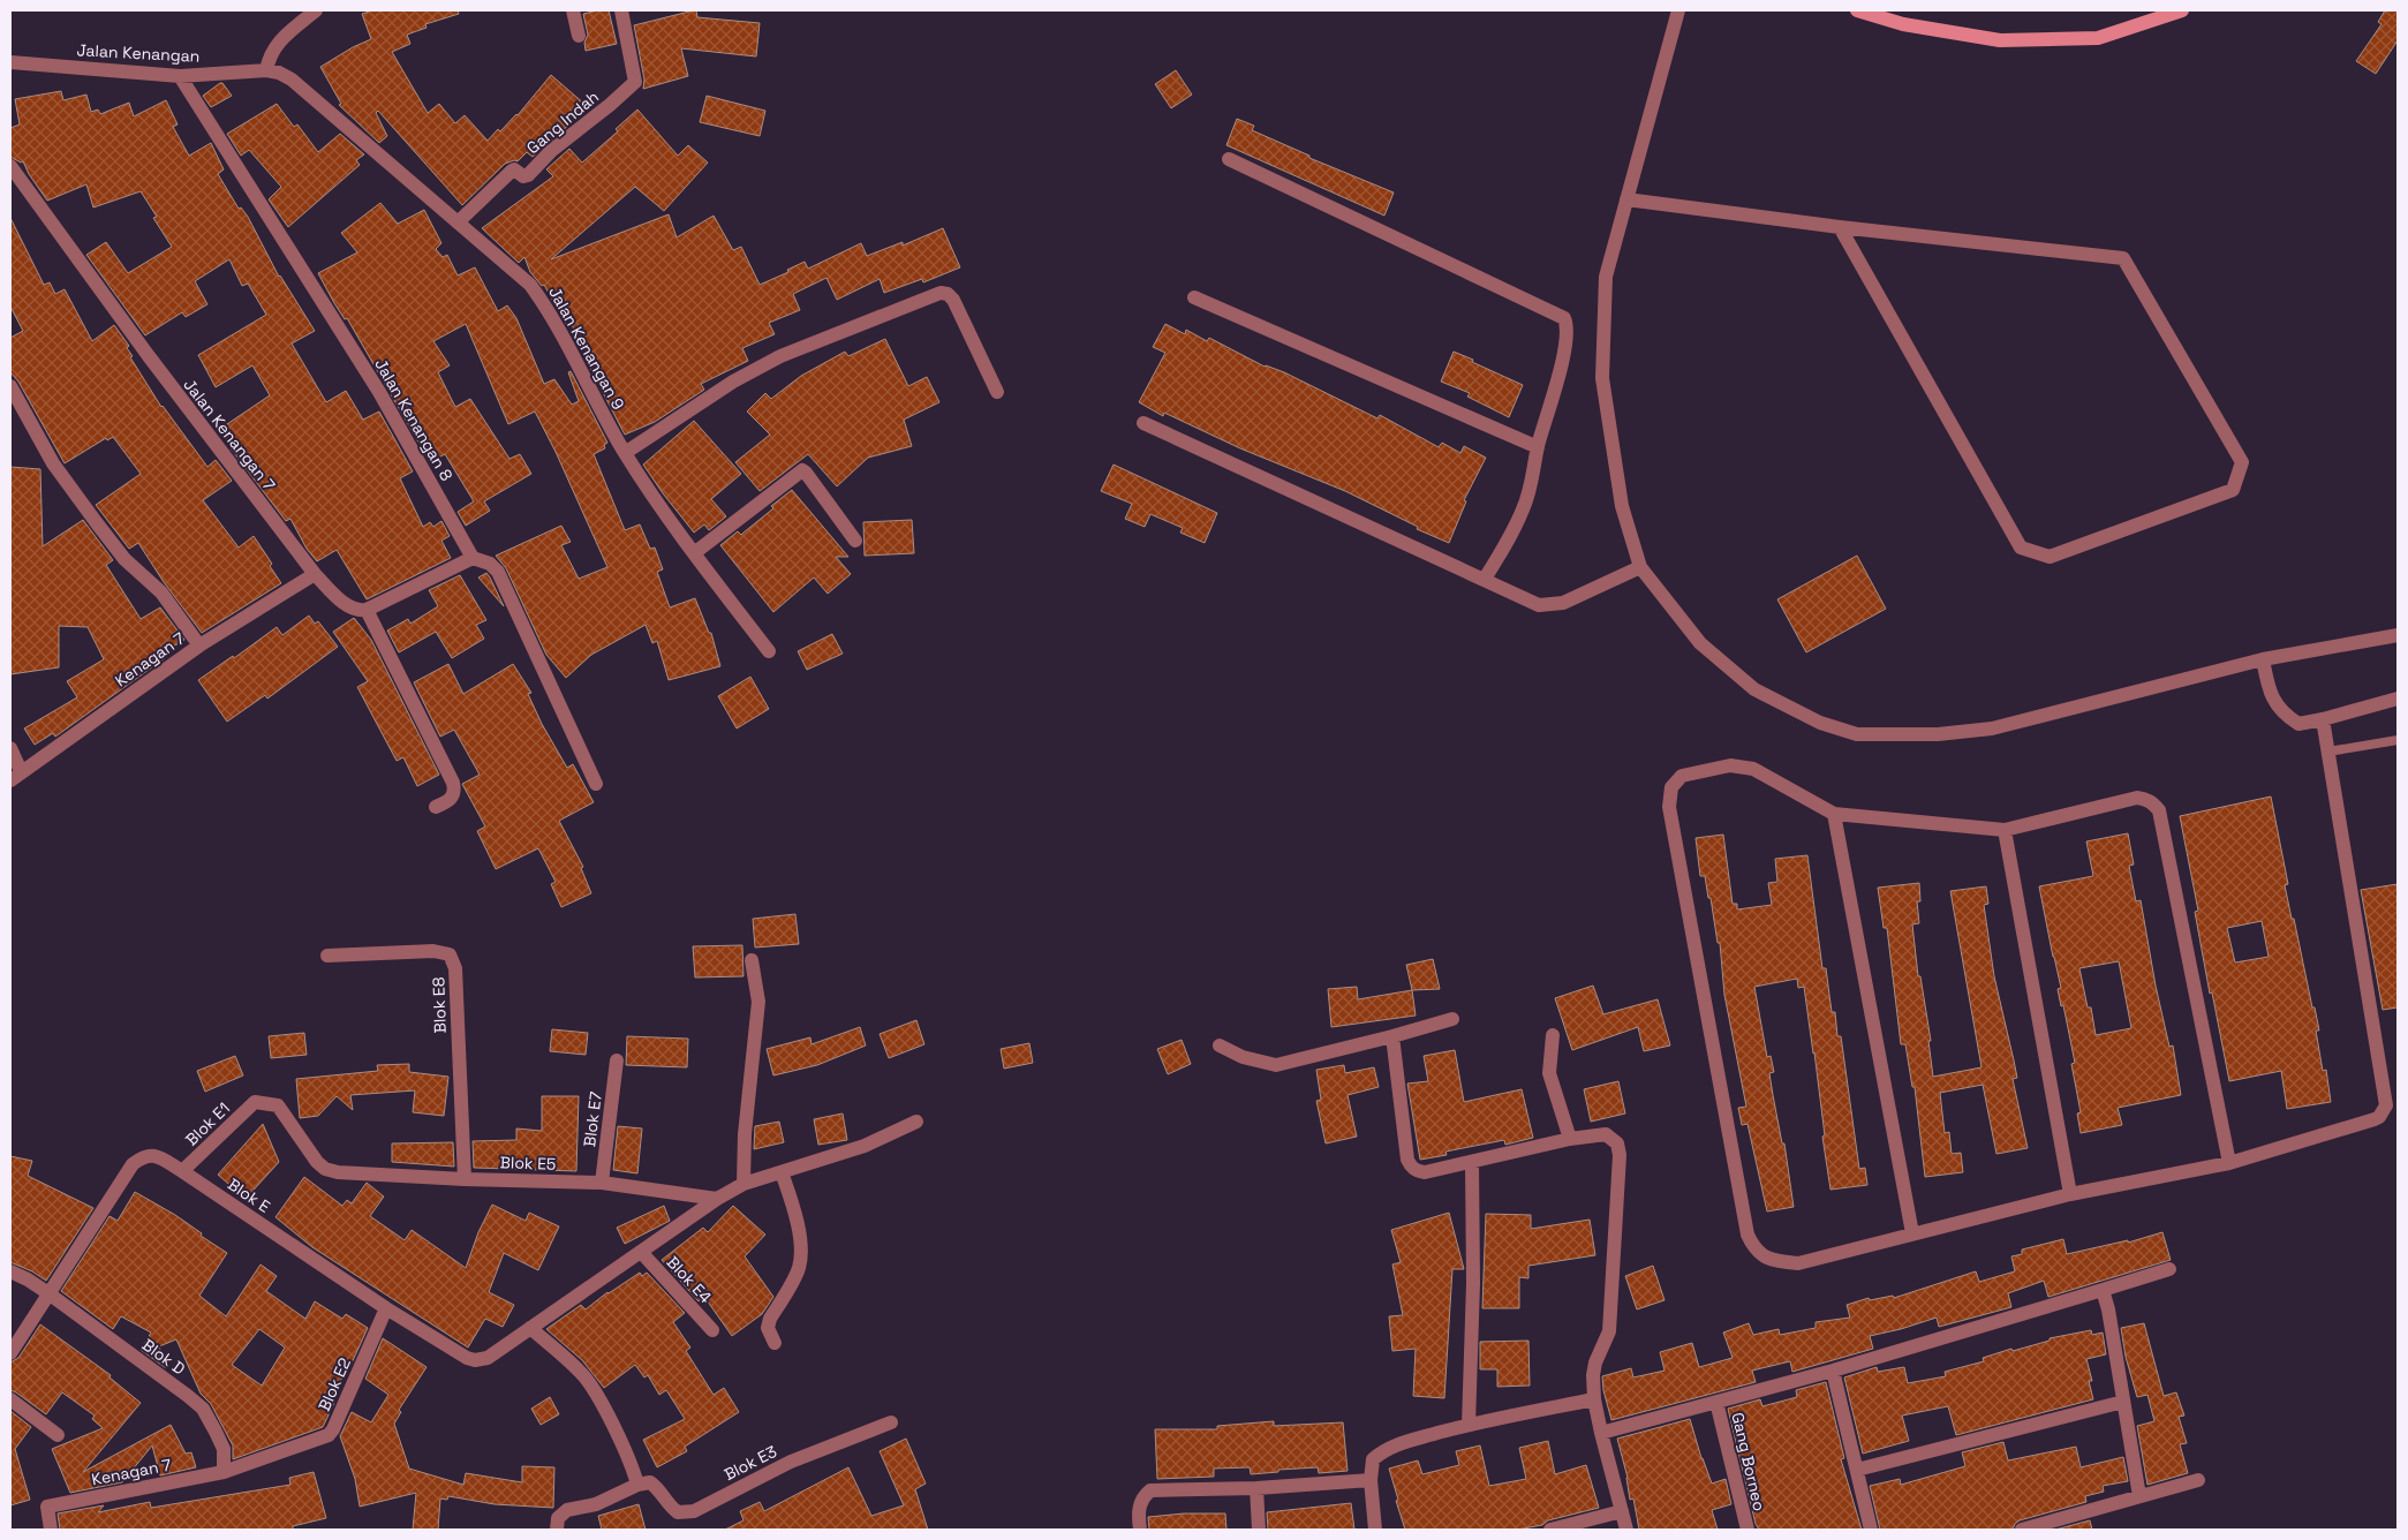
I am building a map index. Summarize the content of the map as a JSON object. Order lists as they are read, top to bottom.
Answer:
{
  "streets": {
    "street": [
      "Jalan Kenangan",
      "Gang Indah",
      "Jalan Kenangan 9",
      "Jalan Kenangan 8",
      "Jalan Kenangan 7",
      "Kenagan 7",
      "Blok E8",
      "Blok E7",
      "Blok E1",
      "Blok E5",
      "Blok E",
      "Blok E4",
      "Blok D",
      "Blok E2",
      "Gang Borneo",
      "Blok E3"
    ]
  },
  "crossings": [
    ["Jalan Kenangan", "Jalan Kenangan 9"],
    ["Jalan Kenangan", "Jalan Kenangan 8"],
    ["Gang Indah", "Jalan Kenangan 9"],
    ["Jalan Kenangan 7", "Kenagan 7"],
    ["Kenagan 7", "Blok D"],
    ["Kenagan 7", "Blok E2"],
    ["Blok E8", "Blok E5"],
    ["Blok E7", "Blok E5"],
    ["Blok E1", "Blok E5"],
    ["Blok E1", "Blok E"],
    ["Blok E", "Blok D"],
    ["Blok E", "Blok E2"],
    ["Blok D", "Blok E2"]
  ]
}
